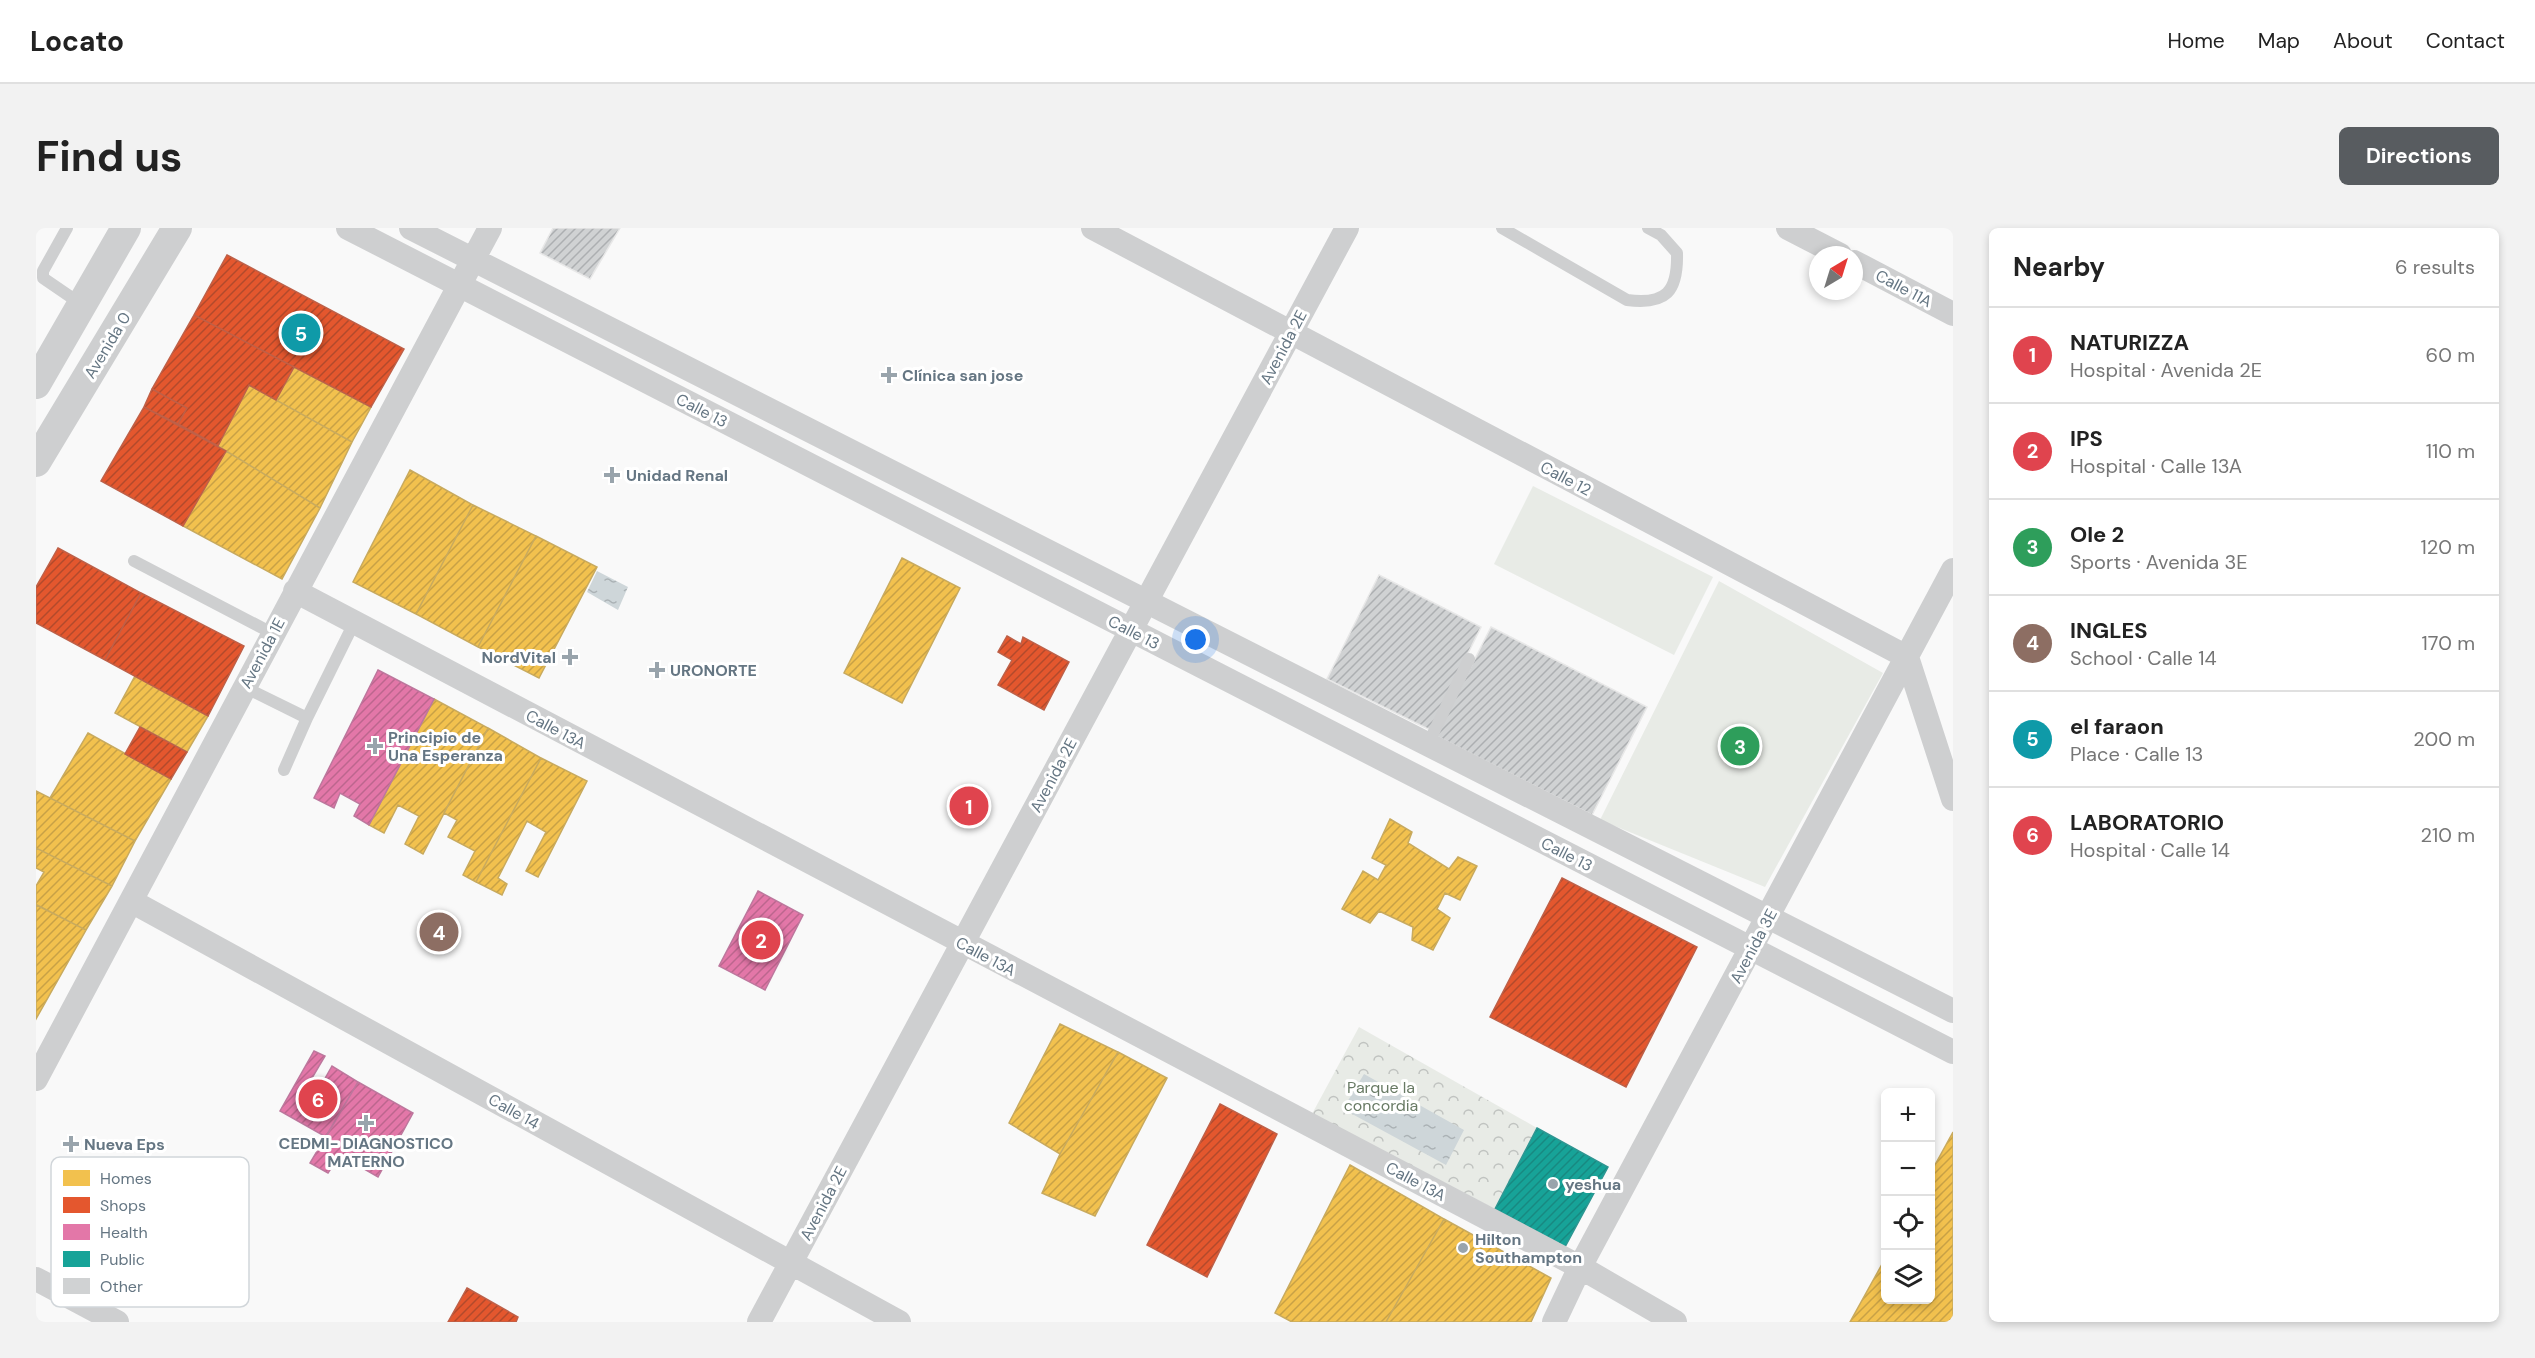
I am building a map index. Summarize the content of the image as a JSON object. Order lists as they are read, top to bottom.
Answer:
{
  "streets": {
    "street": [
      "Calle 11A",
      "Avenida 0",
      "Avenida 2E",
      "Calle 13",
      "Calle 12",
      "Avenida 1E",
      "Calle 13A",
      "Avenida 3E",
      "Calle 14"
    ]
  },
  "crossings": [
    ["Avenida 2E", "Calle 13"],
    ["Avenida 2E", "Calle 12"],
    ["Avenida 2E", "Calle 13A"],
    ["Avenida 2E", "Calle 14"],
    ["Calle 13", "Avenida 1E"],
    ["Calle 13", "Avenida 3E"],
    ["Calle 12", "Avenida 3E"],
    ["Avenida 1E", "Calle 13A"],
    ["Avenida 1E", "Calle 14"],
    ["Calle 13A", "Avenida 3E"]
  ],
  "parks": ["Parque la concordia"],
  "places": {
    "health": [
      "Clínica san jose",
      "Unidad Renal",
      "NordVital",
      "URONORTE",
      "Principio de Una Esperanza",
      "CEDMI- DIAGNOSTICO MATERNO",
      "Nueva Eps"
    ],
    "other": ["yeshua", "Hilton Southampton"]
  },
  "legend": [
    "Homes",
    "Shops",
    "Health",
    "Public",
    "Other"
  ],
  "north": "top right",
  "page": {
    "header": "Locato",
    "nav": [
      "Home",
      "Map",
      "About",
      "Contact"
    ],
    "buttons": "Directions",
    "title": "Find us",
    "heading": ["Nearby", "6 results"],
    "list": [
      {
        "mark": "1",
        "name": "NATURIZZA",
        "note": "Hospital · Avenida 2E",
        "value": "60 m"
      },
      {
        "mark": "2",
        "name": "IPS",
        "note": "Hospital · Calle 13A",
        "value": "110 m"
      },
      {
        "mark": "3",
        "name": "Ole 2",
        "note": "Sports · Avenida 3E",
        "value": "120 m"
      },
      {
        "mark": "4",
        "name": "INGLES",
        "note": "School · Calle 14",
        "value": "170 m"
      },
      {
        "mark": "5",
        "name": "el faraon",
        "note": "Place · Calle 13",
        "value": "200 m"
      },
      {
        "mark": "6",
        "name": "LABORATORIO",
        "note": "Hospital · Calle 14",
        "value": "210 m"
      }
    ],
    "pins": [
      "5",
      "3",
      "1",
      "4",
      "2",
      "6"
    ],
    "map_buttons": ["+", "−"]
  }
}
